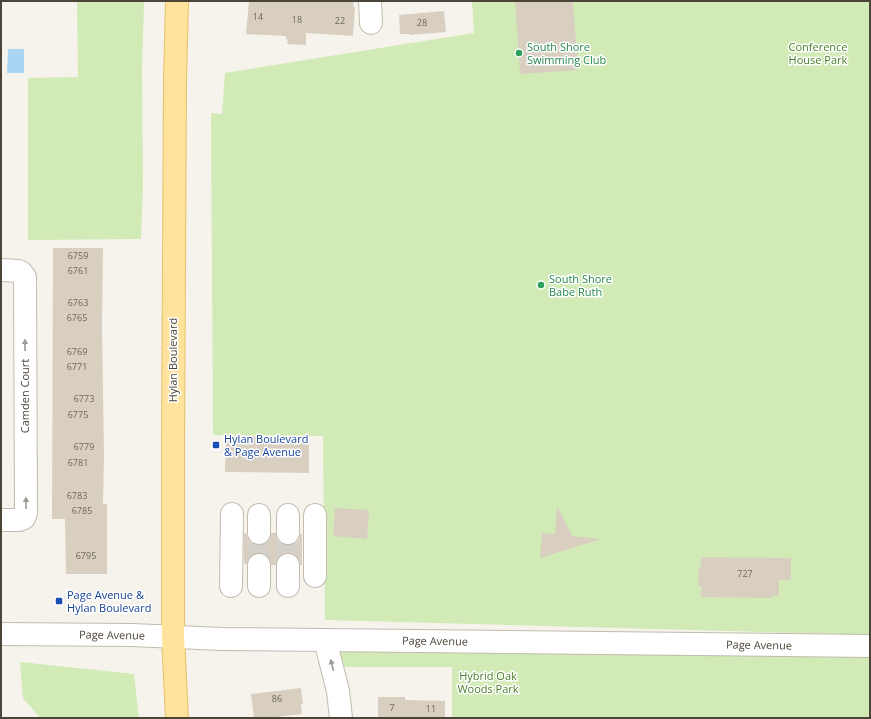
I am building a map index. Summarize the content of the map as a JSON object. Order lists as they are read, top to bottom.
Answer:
{
  "streets": {
    "main road": ["Hylan Boulevard"],
    "street": ["Camden Court", "Page Avenue"]
  },
  "crossings": [
    ["Hylan Boulevard", "Page Avenue"]
  ],
  "one_way": ["Camden Court"],
  "parks": ["Conference House Park", "Hybrid Oak Woods Park"],
  "places": {
    "other": ["South Shore Swimming Club", "South Shore Babe Ruth"],
    "transit": ["Hylan Boulevard & Page Avenue", "Page Avenue & Hylan Boulevard"]
  },
  "house_numbers": [
    "14",
    "18",
    "22",
    "28",
    "6759",
    "6761",
    "6763",
    "6765",
    "6769",
    "6771",
    "6773",
    "6775",
    "6779",
    "6781",
    "6783",
    "6785",
    "6795",
    "727",
    "86",
    "7",
    "11"
  ]
}
